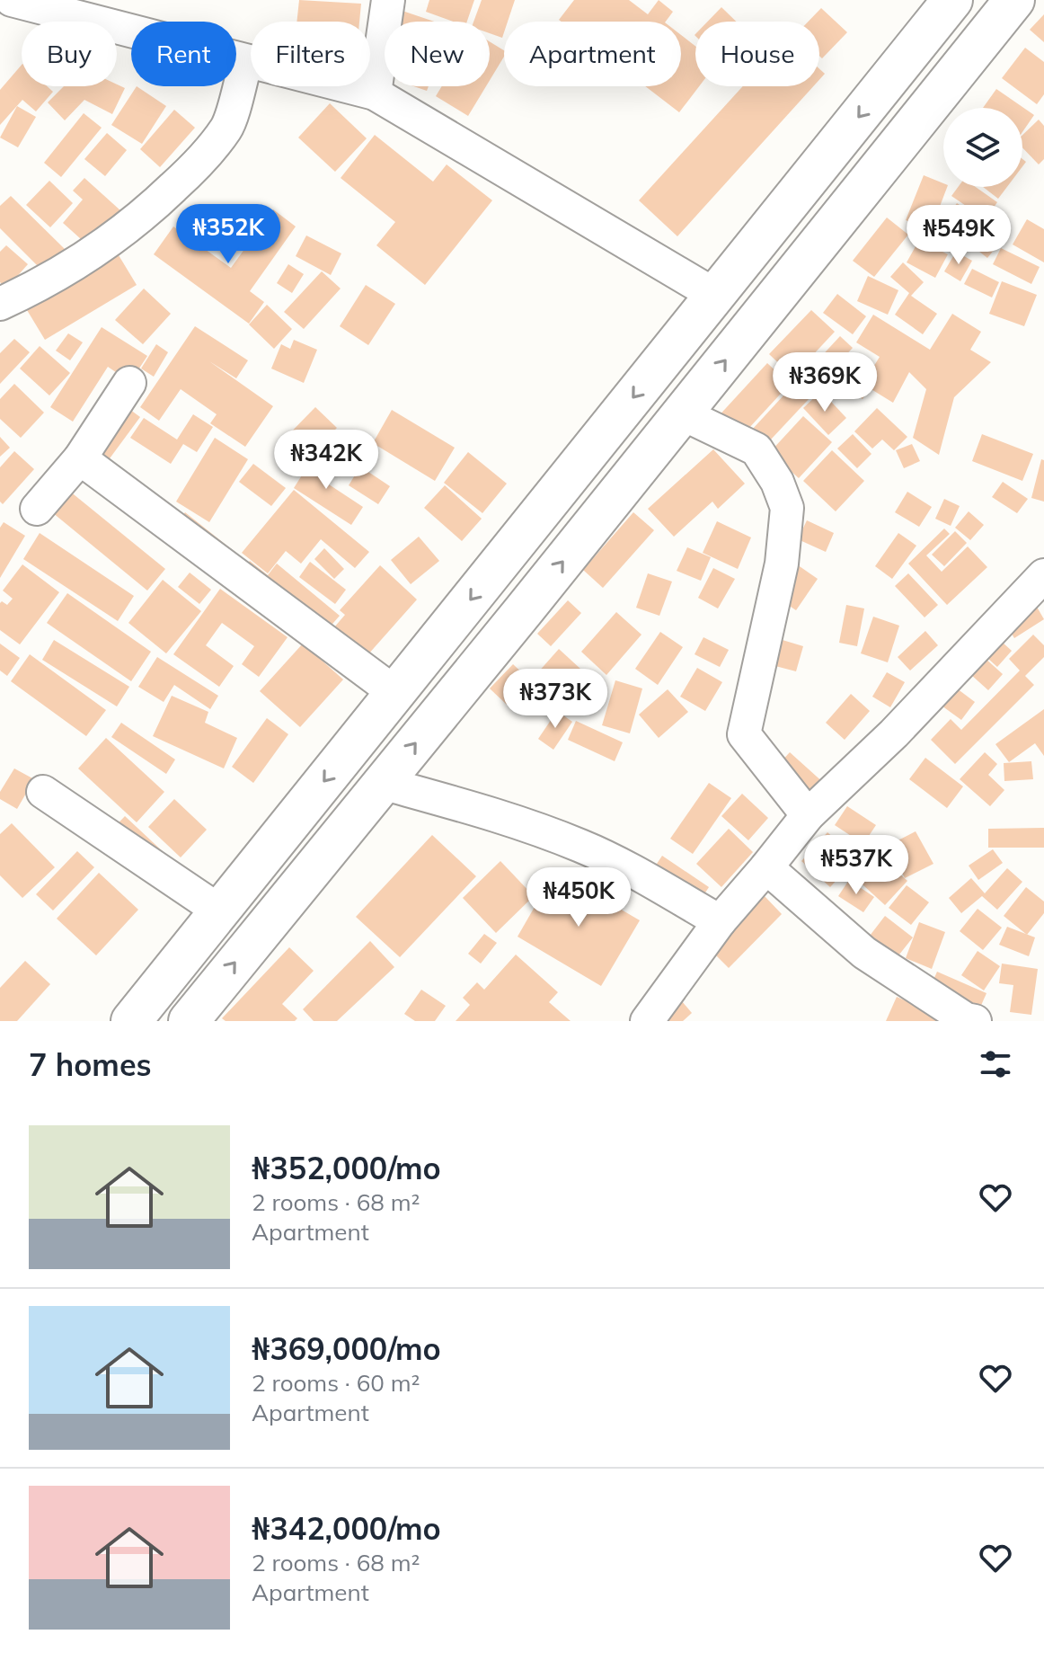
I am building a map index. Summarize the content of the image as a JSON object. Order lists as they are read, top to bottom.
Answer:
{
  "page": {
    "chip": [
      "Buy",
      "Rent",
      "Filters",
      "New",
      "Apartment",
      "House"
    ],
    "price": [
      "₦352K",
      "₦549K",
      "₦369K",
      "₦342K",
      "₦373K",
      "₦537K",
      "₦450K"
    ],
    "heading": "7 homes",
    "list": [
      {
        "name": "₦352,000/mo",
        "note": "2 rooms · 68 m² · Apartment"
      },
      {
        "name": "₦369,000/mo",
        "note": "2 rooms · 60 m² · Apartment"
      },
      {
        "name": "₦342,000/mo",
        "note": "2 rooms · 68 m² · Apartment"
      }
    ]
  }
}
